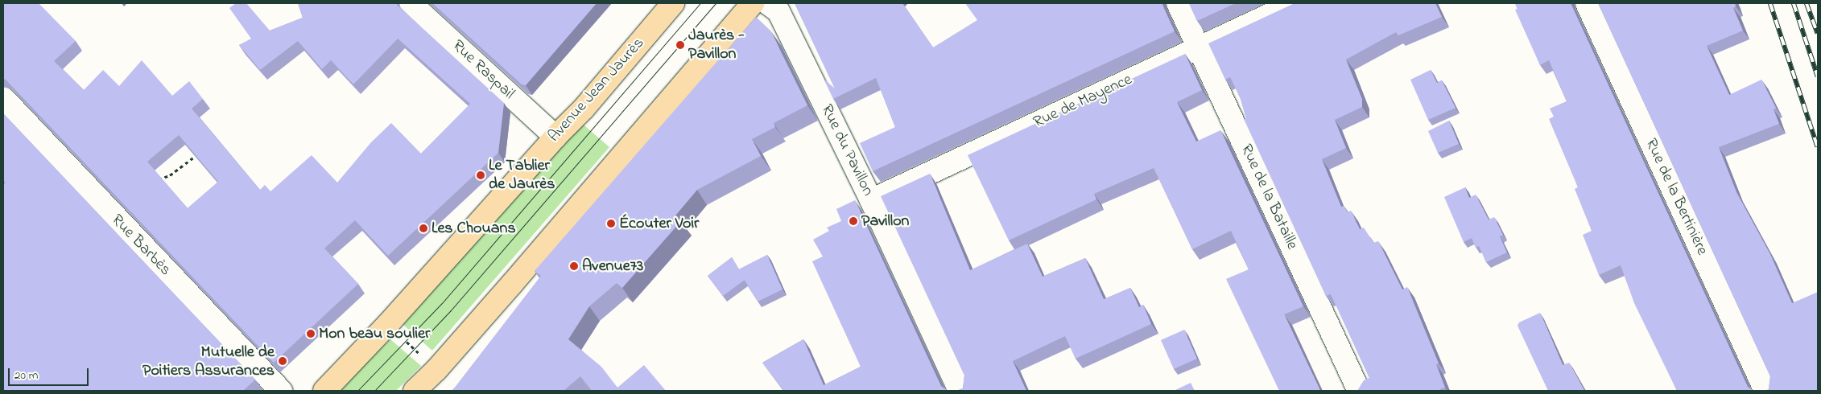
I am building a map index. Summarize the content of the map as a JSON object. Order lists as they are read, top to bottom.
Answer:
{
  "streets": {
    "main road": ["Avenue Jean Jaurès"],
    "street": [
      "Rue Raspail",
      "Rue de Mayence",
      "Rue du Pavillon",
      "Rue de la Bataille",
      "Rue de la Bertinière",
      "Rue Barbès"
    ]
  },
  "crossings": [
    ["Rue Raspail", "Avenue Jean Jaurès"],
    ["Rue de Mayence", "Rue du Pavillon"],
    ["Rue de Mayence", "Rue de la Bataille"]
  ],
  "places": [
    "Jaurès - Pavillon",
    "Le Tablier de Jaurès",
    "Pavillon",
    "Écouter Voir",
    "Les Chouans",
    "Avenue73",
    "Mon beau soulier",
    "Mutuelle de Poitiers Assurances"
  ],
  "scale_bar": "20 m"
}
